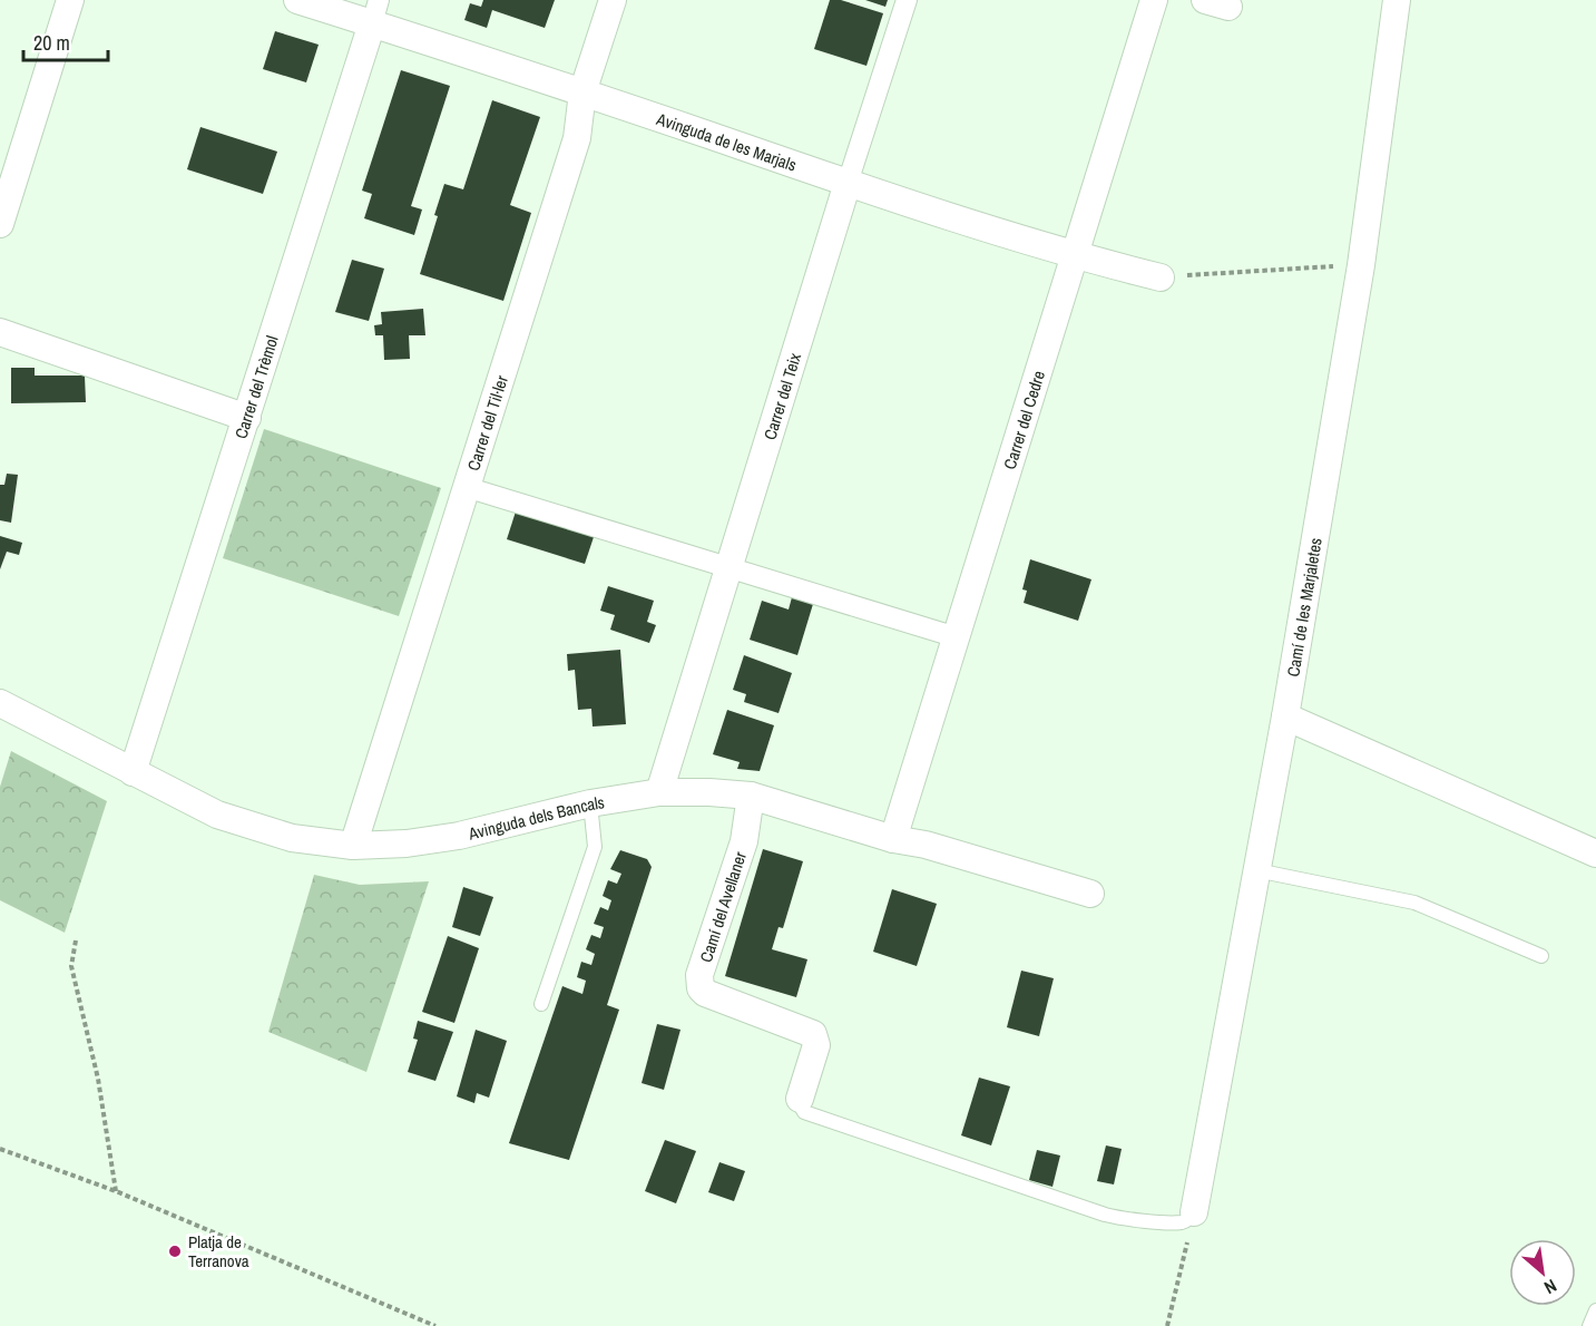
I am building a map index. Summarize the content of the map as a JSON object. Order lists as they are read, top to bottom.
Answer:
{
  "streets": {
    "street": [
      "Avinguda de les Marjals",
      "Carrer del Trèmol",
      "Carrer del Teix",
      "Carrer del Cedre",
      "Carrer del Til·ler",
      "Camí de les Marjaletes",
      "Avinguda dels Bancals",
      "Camí del Avellaner"
    ]
  },
  "crossings": [
    ["Avinguda de les Marjals", "Carrer del Trèmol"],
    ["Avinguda de les Marjals", "Carrer del Teix"],
    ["Avinguda de les Marjals", "Carrer del Cedre"],
    ["Avinguda de les Marjals", "Carrer del Til·ler"],
    ["Carrer del Trèmol", "Avinguda dels Bancals"],
    ["Carrer del Teix", "Avinguda dels Bancals"],
    ["Carrer del Cedre", "Avinguda dels Bancals"],
    ["Carrer del Til·ler", "Avinguda dels Bancals"],
    ["Avinguda dels Bancals", "Camí del Avellaner"]
  ],
  "places": ["Platja de Terranova"],
  "scale_bar": "20 m",
  "north": "bottom right"
}
